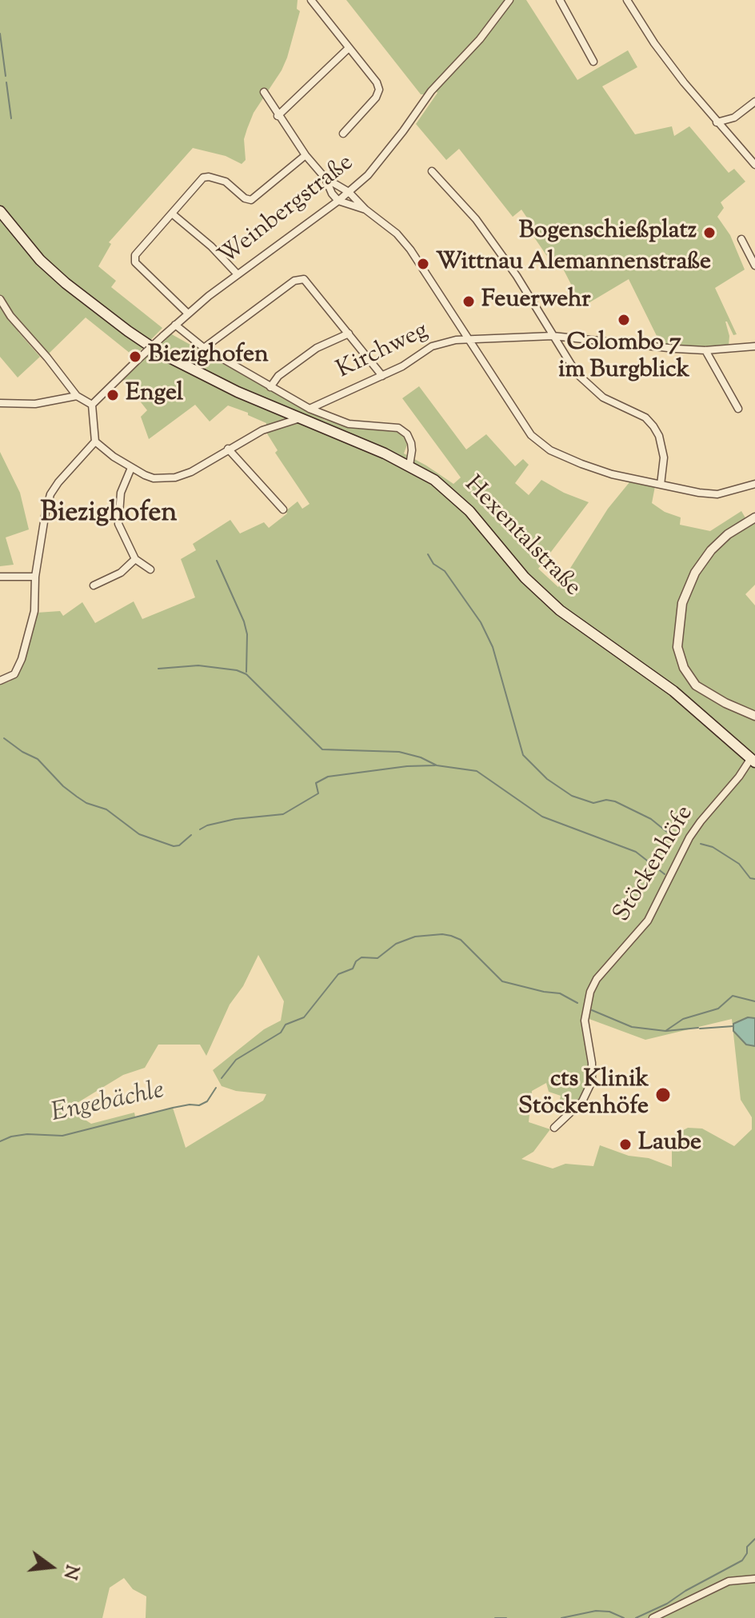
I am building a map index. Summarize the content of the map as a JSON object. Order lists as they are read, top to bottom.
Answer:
{
  "streets": {
    "main road": ["Hexentalstraße"],
    "street": ["Weinbergstraße", "Kirchweg", "Stöckenhöfe"]
  },
  "crossings": [
    ["Hexentalstraße", "Stöckenhöfe"]
  ],
  "districts": ["Biezighofen"],
  "water": ["Engebächle"],
  "places": [
    "Bogenschießplatz",
    "Wittnau Alemannenstraße",
    "Feuerwehr",
    "Colombo 7 im Burgblick",
    "Biezighofen",
    "Engel",
    "cts Klinik Stöckenhöfe",
    "Laube"
  ],
  "north": "right"
}
